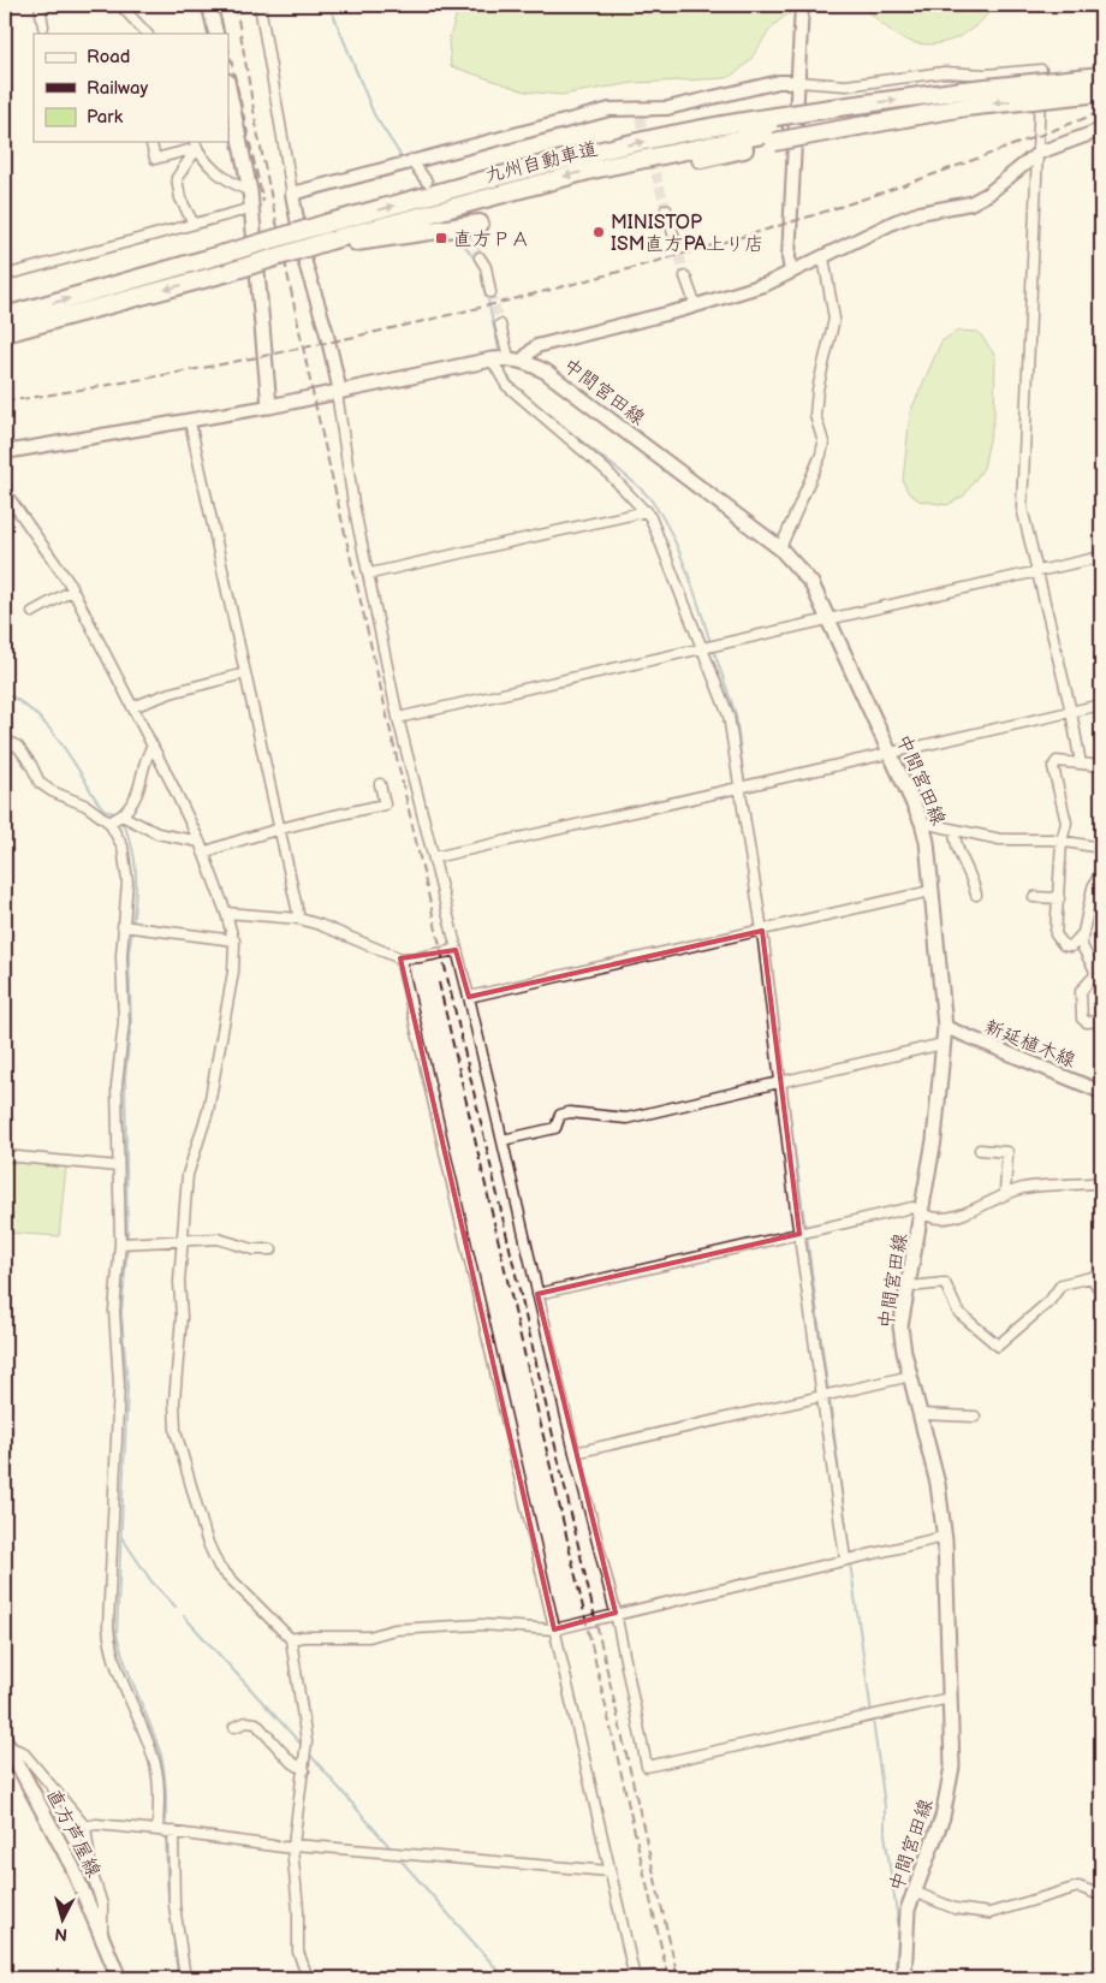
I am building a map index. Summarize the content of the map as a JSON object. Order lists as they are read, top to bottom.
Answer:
{
  "streets": {
    "highway": ["九州自動車道"],
    "main road": ["中間宮田線", "直方芦屋線"],
    "street": ["新延植木線"]
  },
  "crossings": [
    ["中間宮田線", "新延植木線"]
  ],
  "places": {
    "other": ["MINISTOP ISM直方PA上り店"],
    "transit": ["直方ＰＡ"]
  },
  "legend": ["Road", "Railway", "Park"],
  "north": "bottom"
}
